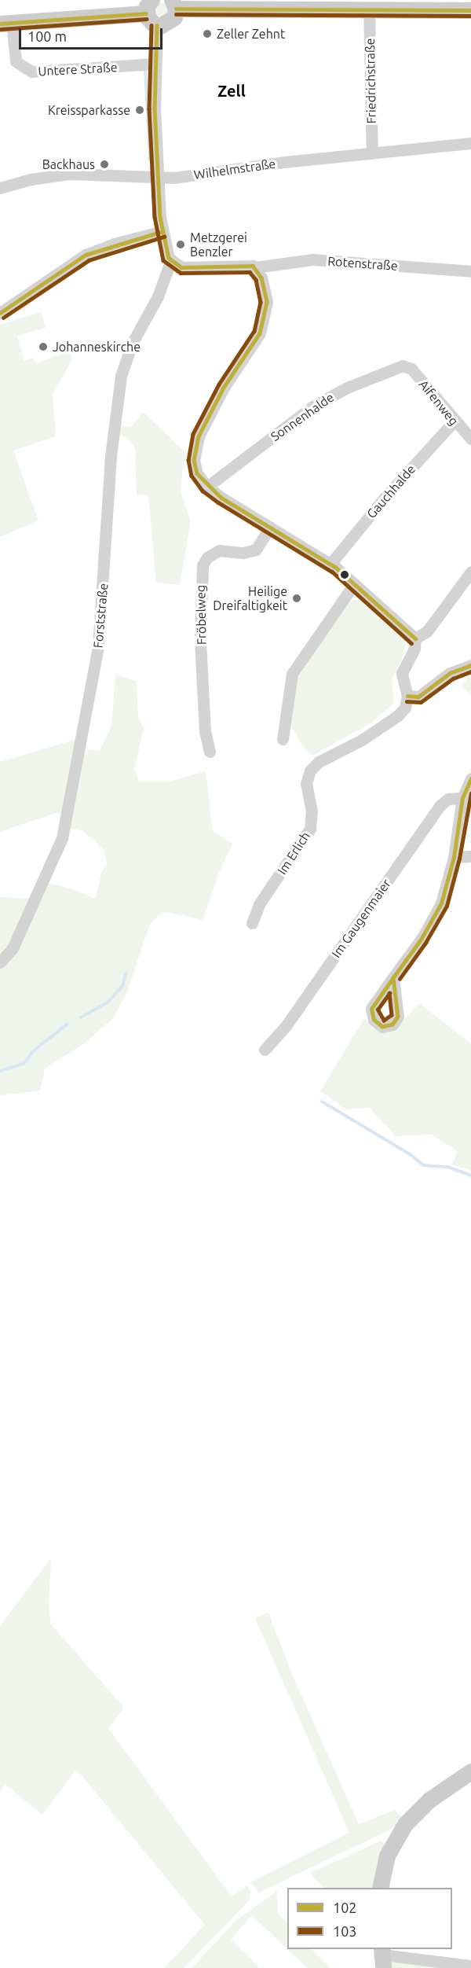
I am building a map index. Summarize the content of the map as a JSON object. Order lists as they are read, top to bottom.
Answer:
{
  "streets": {
    "street": [
      "Untere Straße",
      "Friedrichstraße",
      "Wilhelmstraße",
      "Rotenstraße",
      "Aifenweg",
      "Sonnenhalde",
      "Gauchhalde",
      "Fröbelweg",
      "Forststraße",
      "Im Erlich",
      "Im Gaugenmaier"
    ]
  },
  "crossings": [
    ["Friedrichstraße", "Wilhelmstraße"],
    ["Rotenstraße", "Forststraße"],
    ["Aifenweg", "Sonnenhalde"],
    ["Aifenweg", "Gauchhalde"]
  ],
  "districts": ["Zell"],
  "places": [
    "Zeller Zehnt",
    "Kreissparkasse",
    "Backhaus",
    "Metzgerei Benzler",
    "Johanneskirche",
    "Heilige Dreifaltigkeit"
  ],
  "lines": ["transit line 102", "transit line 103"],
  "legend": ["102", "103"],
  "scale_bar": "100 m"
}
